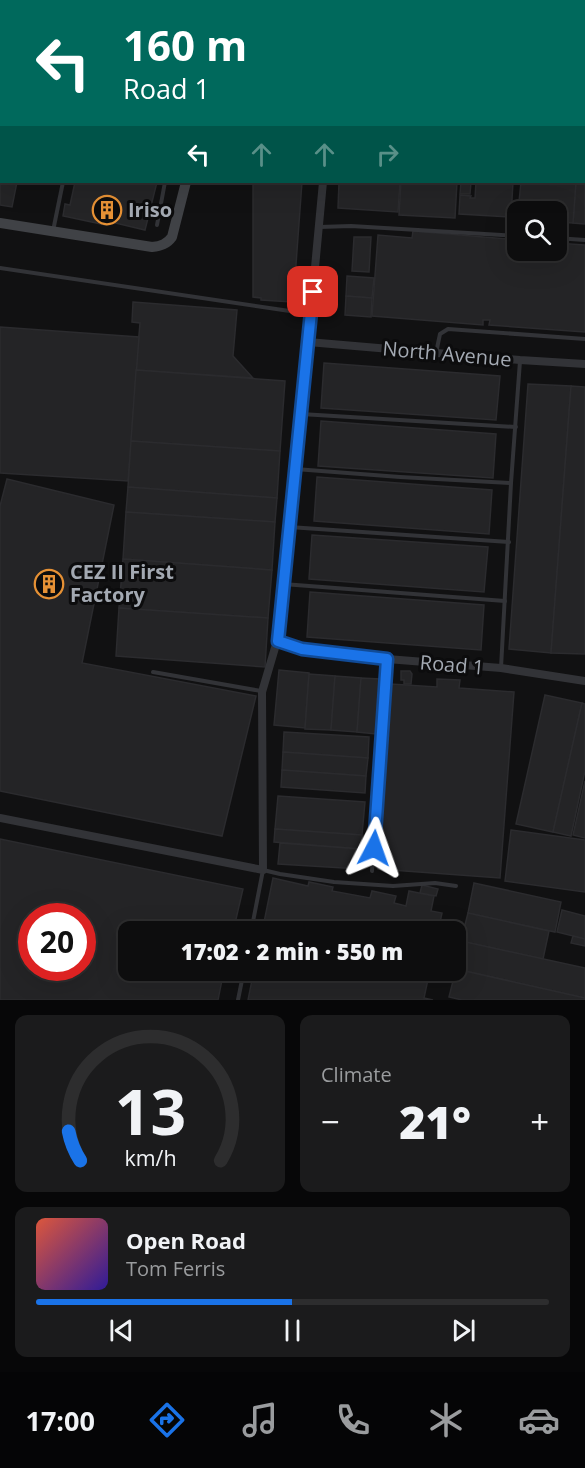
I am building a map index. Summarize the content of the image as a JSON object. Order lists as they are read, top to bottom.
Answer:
{
  "streets": {
    "street": ["North Avenue", "Road 1"]
  },
  "places": {
    "building": ["Iriso", "CEZ II First Factory"]
  },
  "page": {
    "turn": ["160 m", "Road 1"],
    "limit": "20",
    "trip": "17:02 · 2 min · 550 m",
    "tile": "Climate",
    "heat": ["−", "21°", "+"],
    "song": ["Open Road", "Tom Ferris"],
    "tabs": "17:00",
    "gauge": ["13", "km/h"]
  }
}
